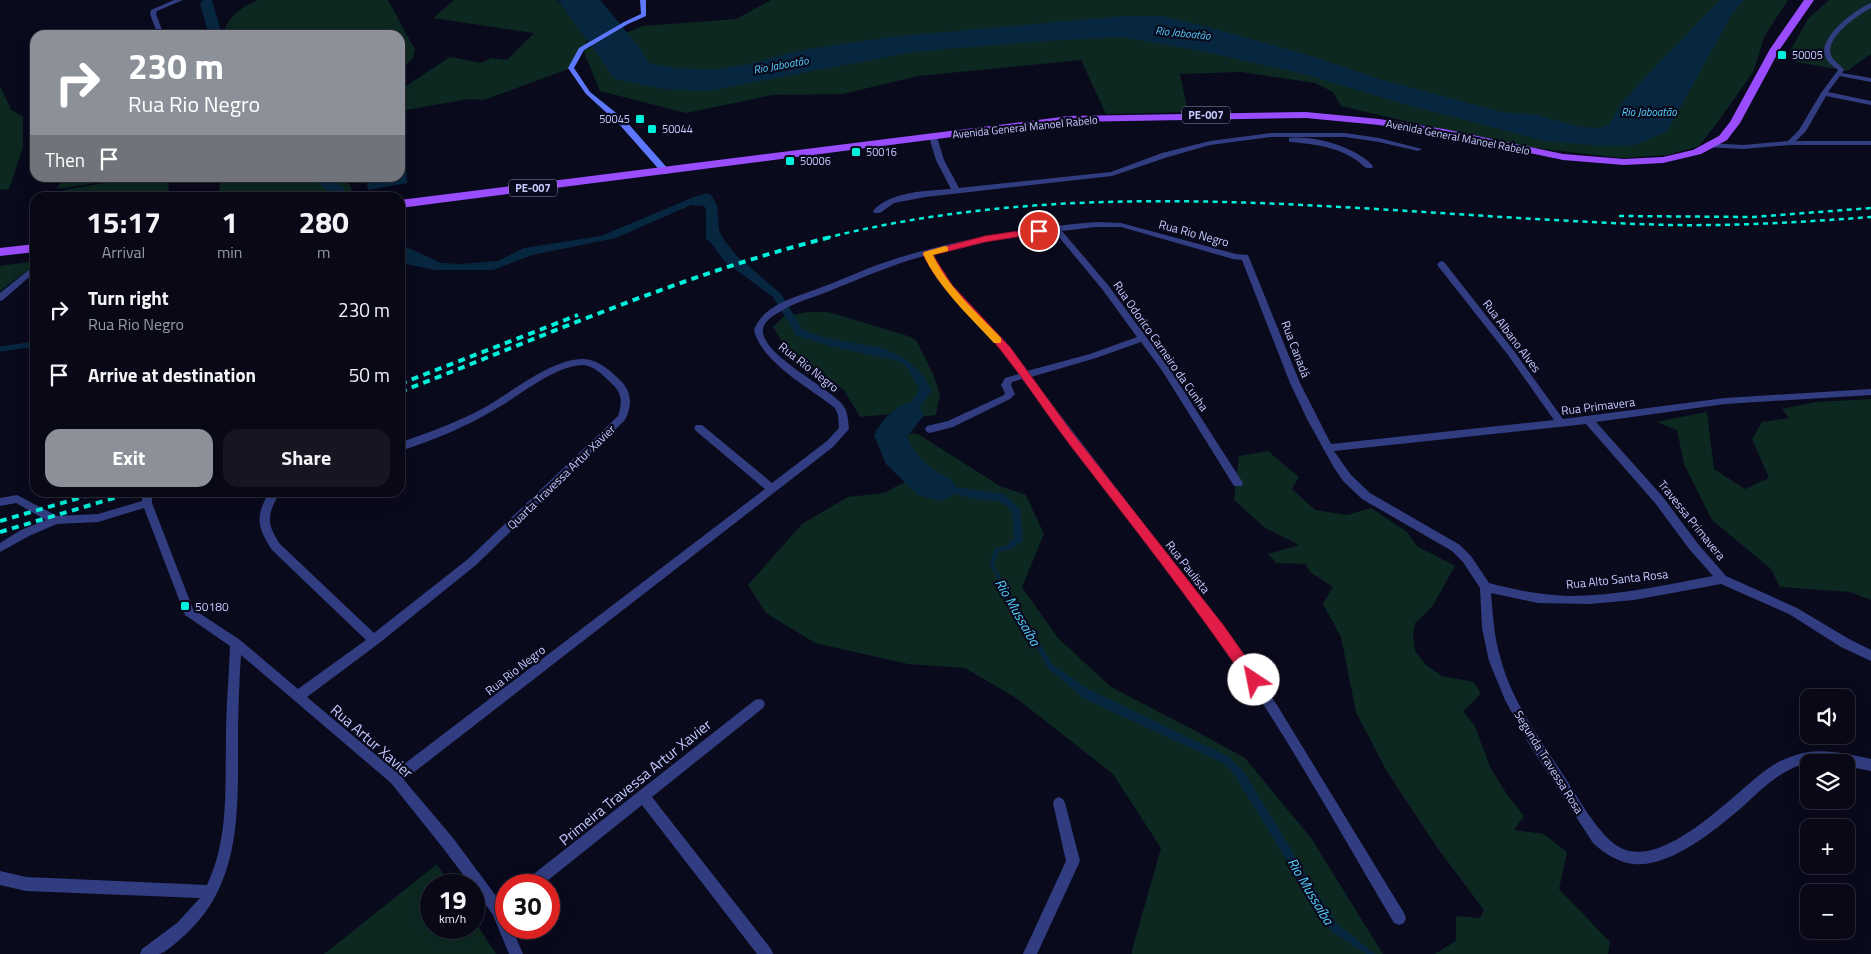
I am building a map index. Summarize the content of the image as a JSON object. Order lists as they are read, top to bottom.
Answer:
{
  "streets": {
    "main road": ["PE-007", "Avenida General Manoel Rabelo"],
    "street": [
      "Rua Rio Negro",
      "Rua Albano Alves",
      "Rua Odorico Carneiro da Cunha",
      "Rua Canadá",
      "Rua Primavera",
      "Quarta Travessa Artur Xavier",
      "Travessa Primavera",
      "Rua Paulista",
      "Rua Alto Santa Rosa",
      "Rua Artur Xavier",
      "Segunda Travessa Rosa",
      "Primeira Travessa Artur Xavier"
    ]
  },
  "crossings": [
    ["Rua Rio Negro", "Rua Odorico Carneiro da Cunha"],
    ["Rua Rio Negro", "Rua Canadá"],
    ["Rua Rio Negro", "Rua Paulista"],
    ["Rua Rio Negro", "Rua Artur Xavier"],
    ["Rua Albano Alves", "Rua Primavera"],
    ["Rua Canadá", "Rua Primavera"],
    ["Rua Canadá", "Rua Alto Santa Rosa"],
    ["Rua Canadá", "Segunda Travessa Rosa"],
    ["Rua Primavera", "Travessa Primavera"],
    ["Quarta Travessa Artur Xavier", "Rua Artur Xavier"],
    ["Travessa Primavera", "Rua Alto Santa Rosa"],
    ["Rua Alto Santa Rosa", "Segunda Travessa Rosa"]
  ],
  "water": ["Rio Jaboatão", "Rio Mussaíba"],
  "places": {
    "transit": [
      "50005",
      "50045",
      "50044",
      "50016",
      "50006",
      "50180"
    ]
  },
  "page": {
    "turn": ["230 m", "Rua Rio Negro"],
    "then": "Then",
    "eta": [
      "15:17",
      "Arrival",
      "1",
      "min",
      "280",
      "m"
    ],
    "list": [
      {
        "name": "Turn right",
        "note": "Rua Rio Negro",
        "value": "230 m"
      },
      {
        "name": "Arrive at destination",
        "value": "50 m"
      }
    ],
    "buttons": ["Exit", "Share"],
    "map_buttons": ["+", "−"],
    "speed": "19 km/h",
    "limit": "30"
  }
}
